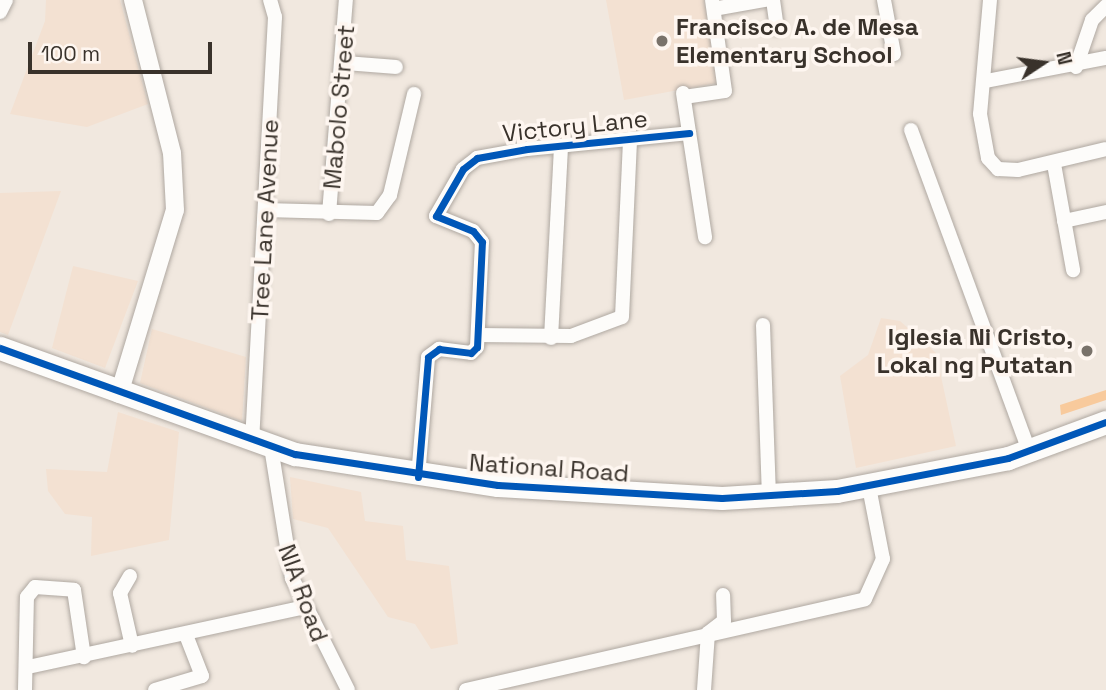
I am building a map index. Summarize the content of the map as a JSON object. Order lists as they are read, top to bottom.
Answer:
{
  "streets": {
    "highway": ["National Road"],
    "street": [
      "Mabolo Street",
      "Victory Lane",
      "Tree Lane Avenue",
      "NIA Road"
    ]
  },
  "crossings": [
    ["Tree Lane Avenue", "National Road"],
    ["Tree Lane Avenue", "NIA Road"],
    ["National Road", "NIA Road"]
  ],
  "places": ["Francisco A. de Mesa Elementary School", "Iglesia Ni Cristo, Lokal ng Putatan"],
  "scale_bar": "100 m",
  "north": "right"
}
